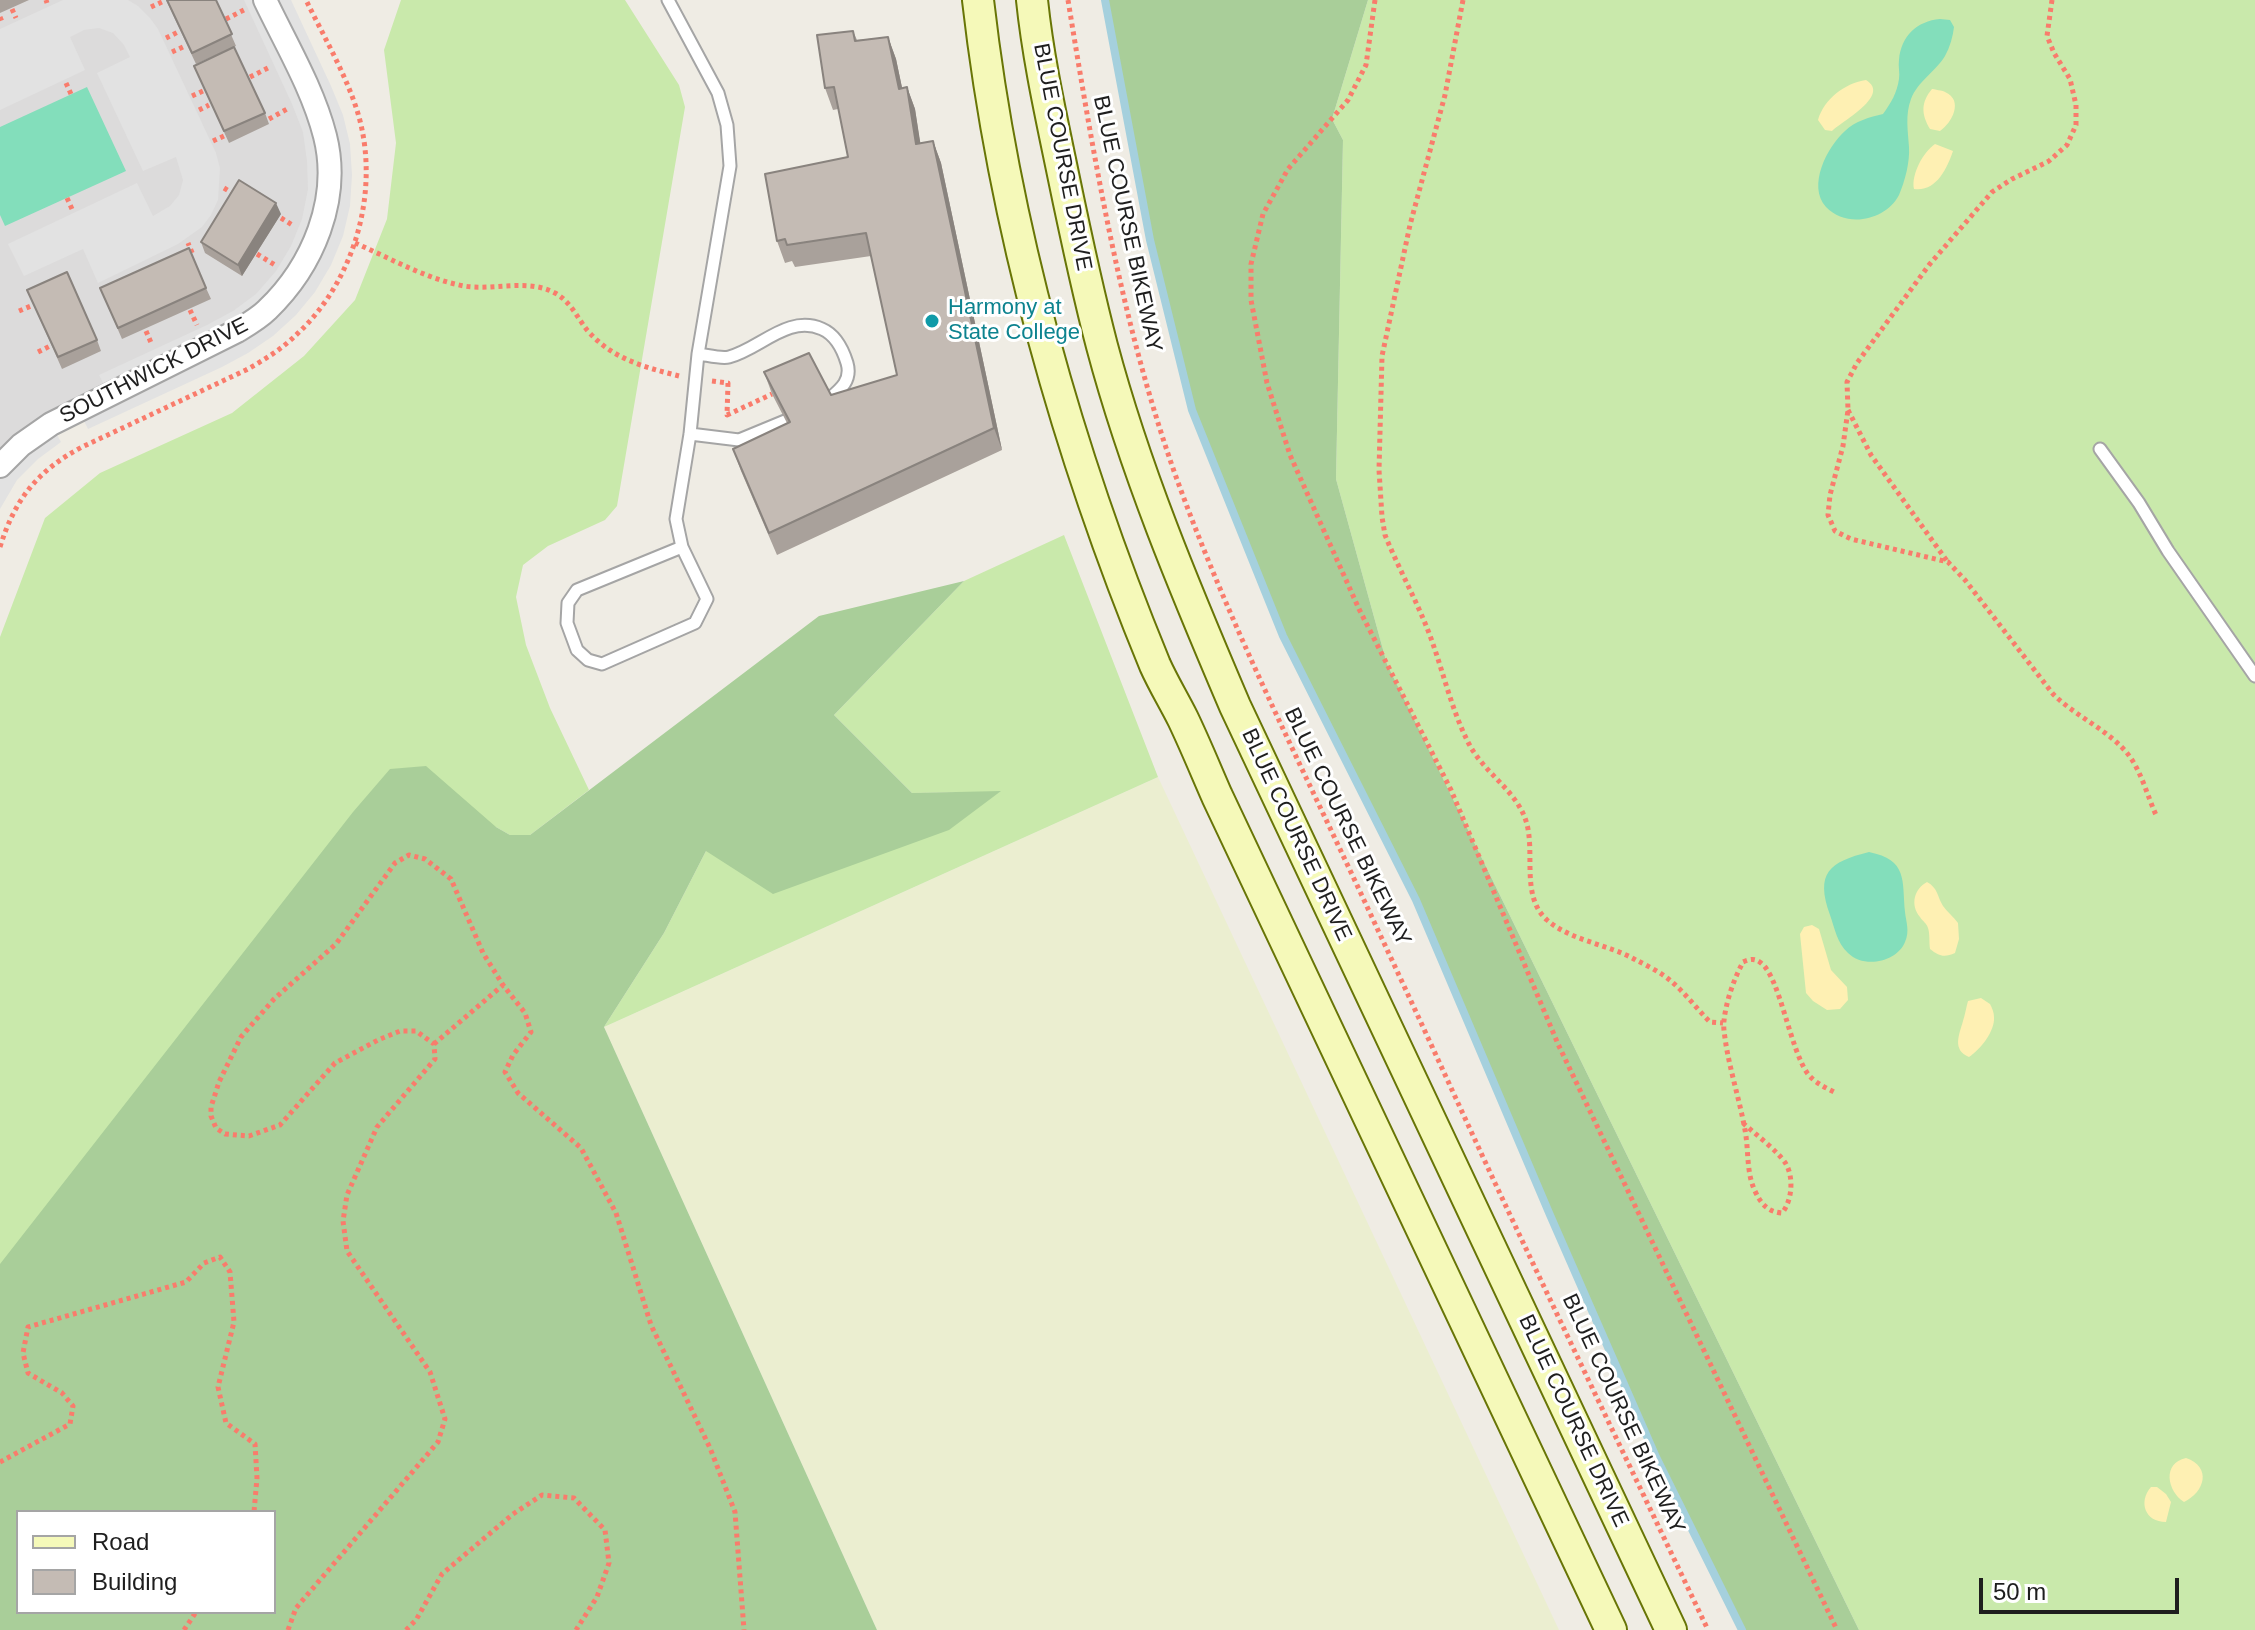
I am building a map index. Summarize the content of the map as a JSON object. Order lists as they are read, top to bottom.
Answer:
{
  "streets": {
    "main road": ["BLUE COURSE DRIVE"],
    "street": ["SOUTHWICK DRIVE"],
    "path": ["BLUE COURSE BIKEWAY"]
  },
  "places": ["Harmony at State College"],
  "legend": ["Road", "Building"],
  "scale_bar": "50 m"
}
